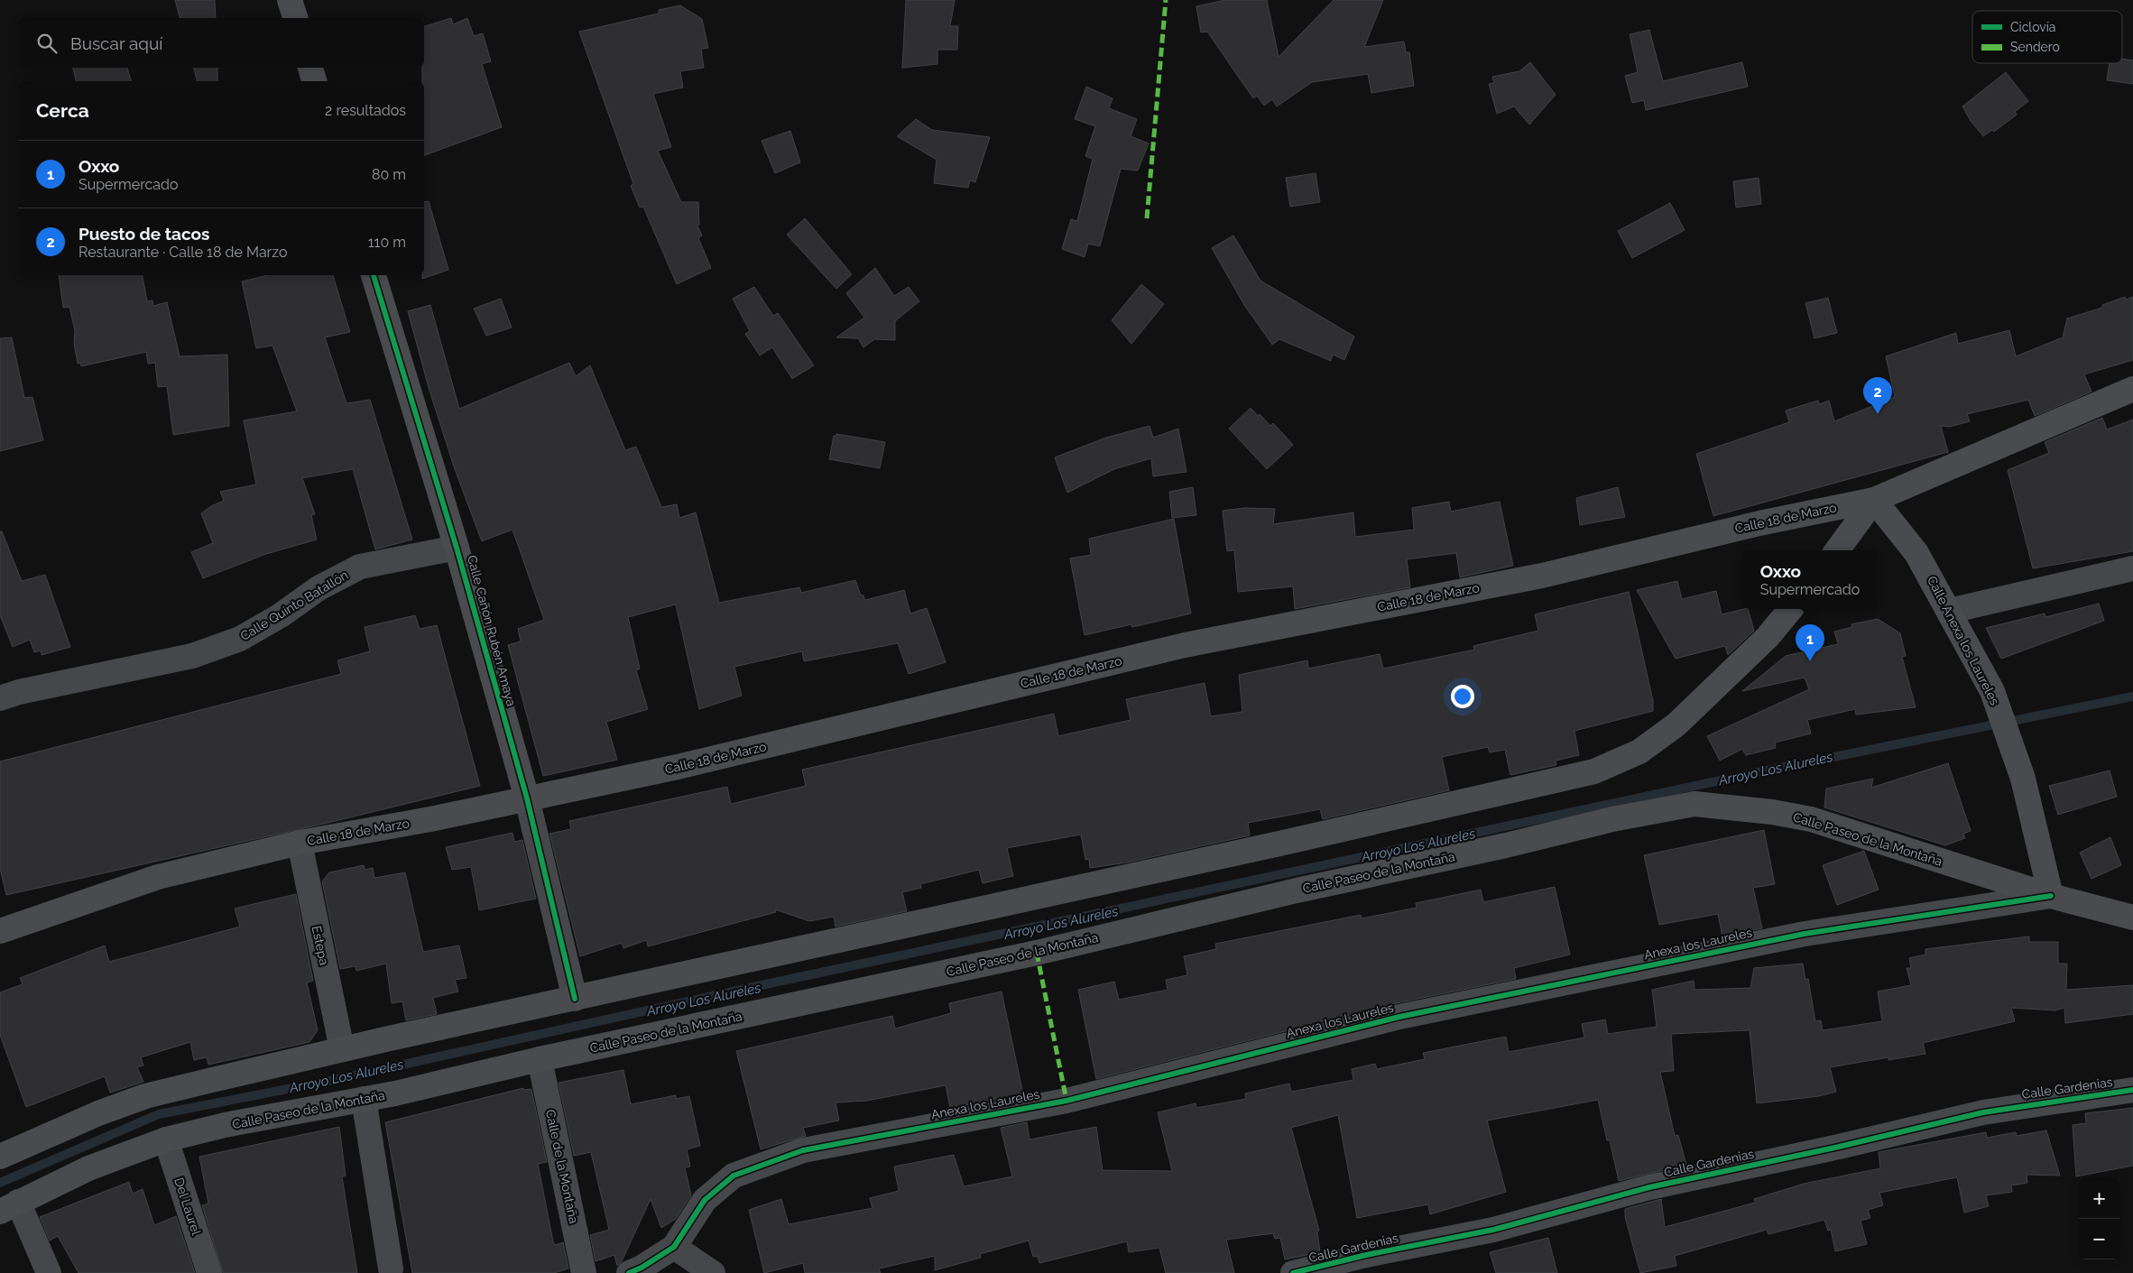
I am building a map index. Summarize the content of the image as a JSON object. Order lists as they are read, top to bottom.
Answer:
{
  "streets": {
    "main road": [
      "Calle 18 de Marzo",
      "Calle Cañón Rubén Amaya",
      "Calle Anexa los Laureles",
      "Calle Paseo de la Montaña"
    ],
    "street": [
      "Calle Quinto Batallón",
      "Anexa los Laureles",
      "Estepa",
      "Calle Gardenias",
      "Calle de la Montaña",
      "Del Laurel"
    ]
  },
  "crossings": [
    ["Calle 18 de Marzo", "Calle Cañón Rubén Amaya"],
    ["Calle 18 de Marzo", "Calle Anexa los Laureles"],
    ["Calle 18 de Marzo", "Estepa"],
    ["Calle Quinto Batallón", "Calle Cañón Rubén Amaya"],
    ["Calle Anexa los Laureles", "Calle Paseo de la Montaña"],
    ["Calle Anexa los Laureles", "Anexa los Laureles"],
    ["Calle Paseo de la Montaña", "Anexa los Laureles"],
    ["Calle Paseo de la Montaña", "Calle de la Montaña"],
    ["Calle Paseo de la Montaña", "Del Laurel"]
  ],
  "water": ["Arroyo Los Alureles"],
  "legend": ["Ciclovía", "Sendero"],
  "page": {
    "search": "Buscar aquí",
    "heading": ["Cerca", "2 resultados"],
    "list": [
      {
        "mark": "1",
        "name": "Oxxo",
        "note": "Supermercado",
        "value": "80 m"
      },
      {
        "mark": "2",
        "name": "Puesto de tacos",
        "note": "Restaurante · Calle 18 de Marzo",
        "value": "110 m"
      }
    ],
    "pins": ["2", "1"],
    "popup": ["Oxxo", "Supermercado"],
    "map_buttons": ["+", "−"]
  }
}
